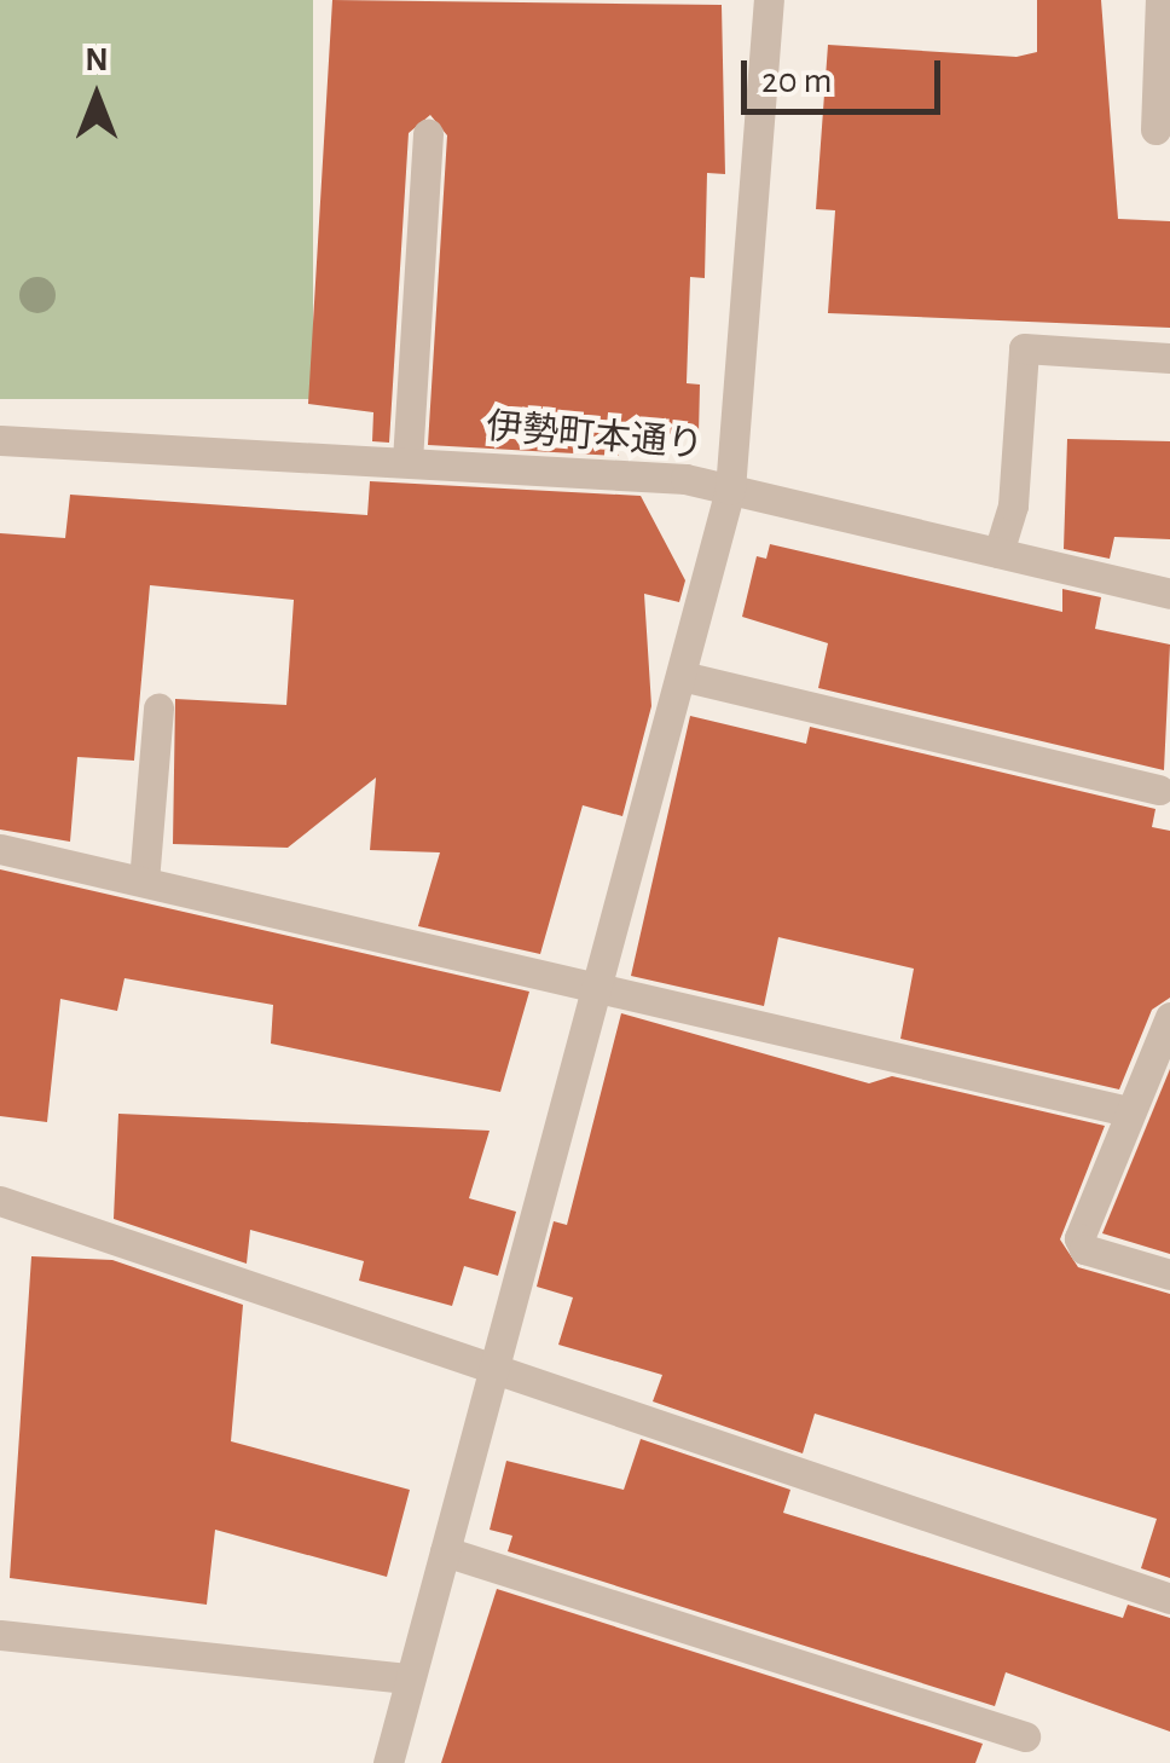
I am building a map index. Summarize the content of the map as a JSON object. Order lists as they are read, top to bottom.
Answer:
{
  "streets": {
    "street": ["伊勢町本通り"]
  },
  "scale_bar": "20 m",
  "north": "top"
}
